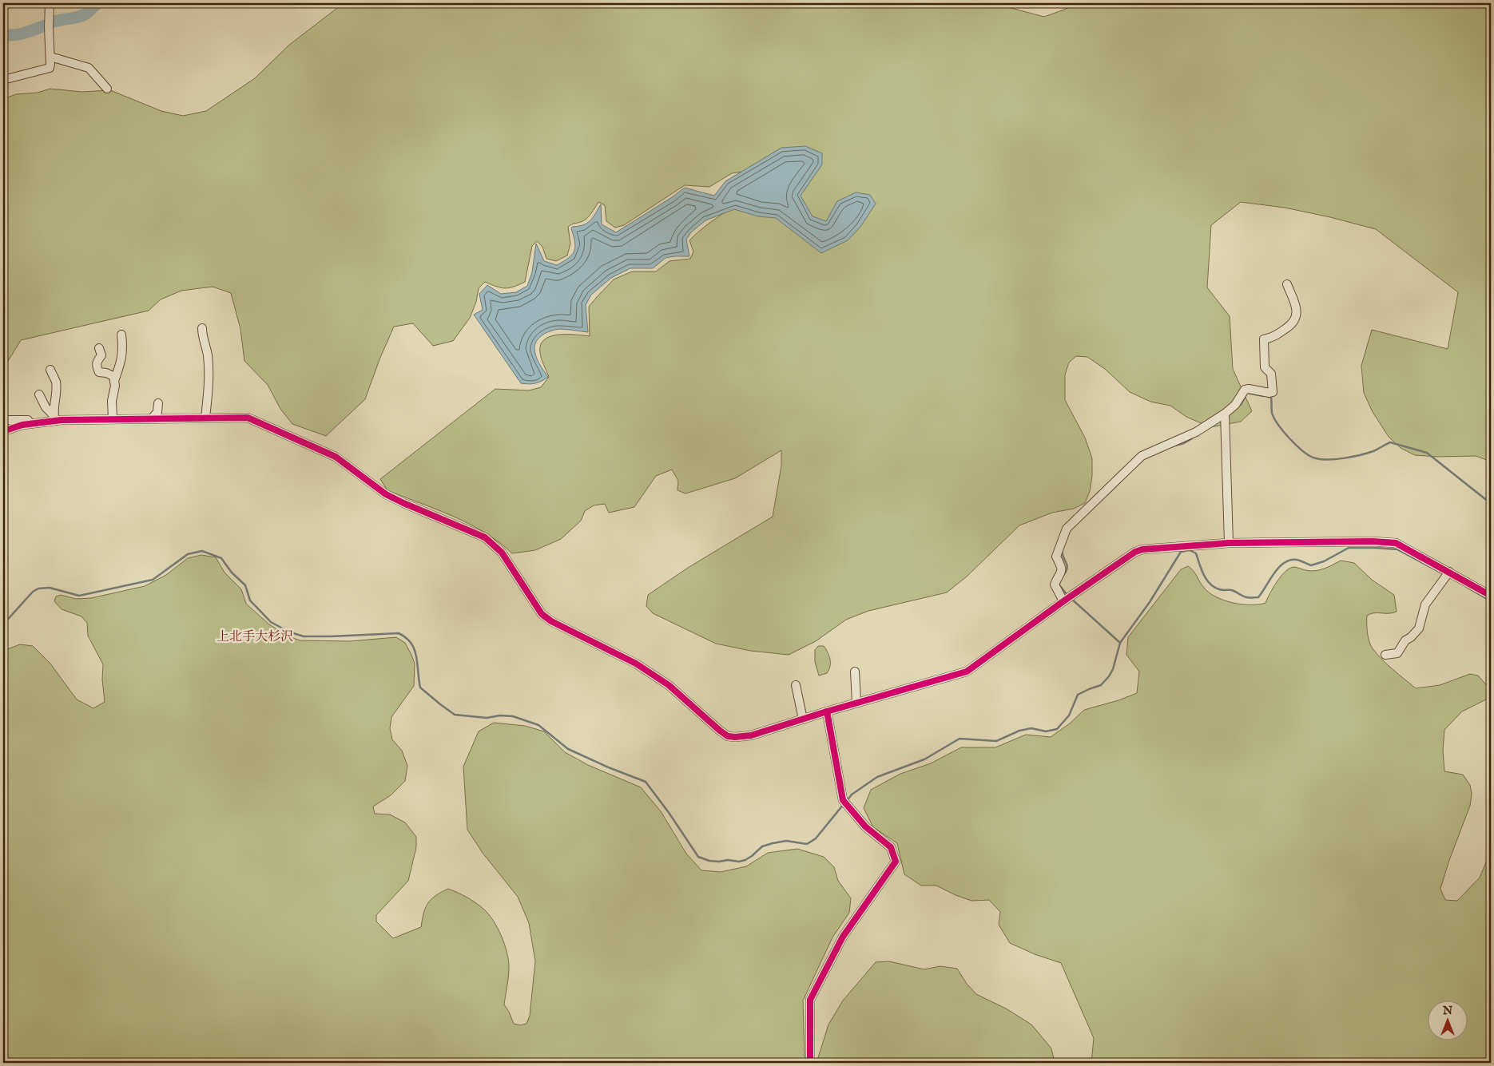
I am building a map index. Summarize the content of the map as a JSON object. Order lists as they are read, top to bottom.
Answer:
{
  "districts": ["上北手大杉沢"],
  "north": "top"
}
